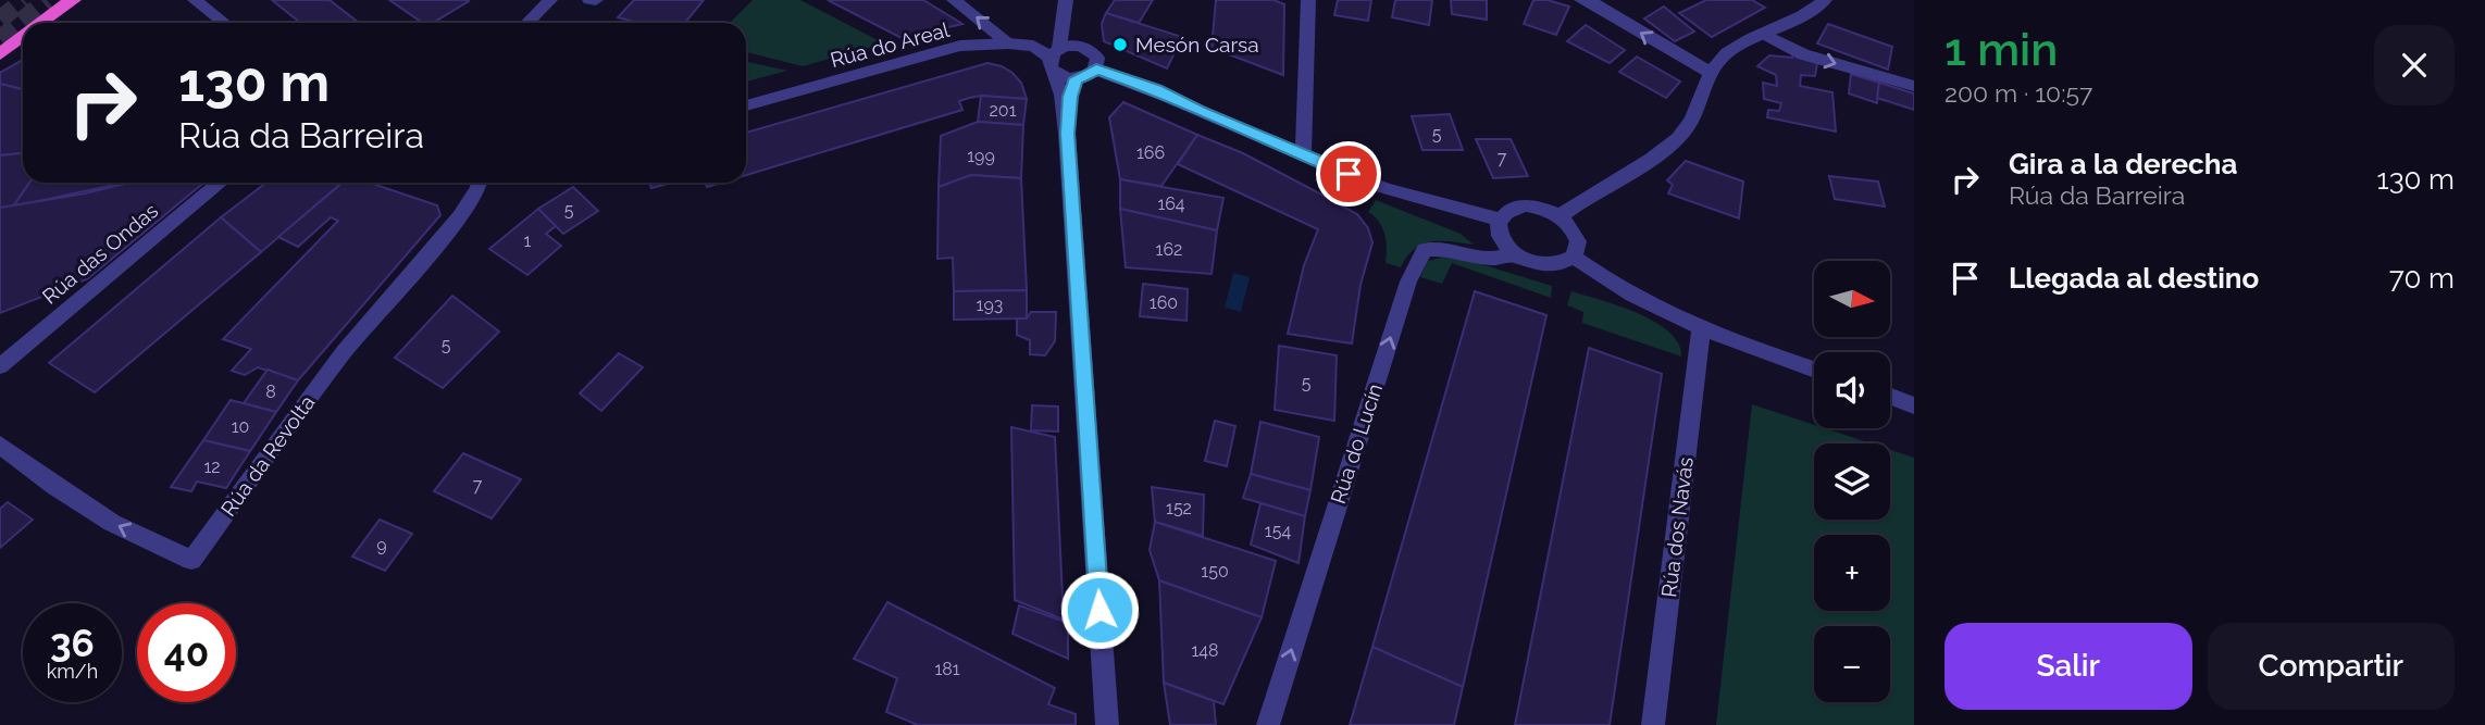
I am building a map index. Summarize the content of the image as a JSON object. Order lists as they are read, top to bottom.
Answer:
{
  "streets": {
    "street": [
      "Rúa do Areal",
      "Rúa das Ondas",
      "Rúa do Lucín",
      "Rúa da Revolta",
      "Rúa dos Navás"
    ]
  },
  "one_way": ["Rúa do Lucín"],
  "places": ["Mesón Carsa"],
  "house_numbers": [
    "201",
    "5",
    "166",
    "199",
    "7",
    "164",
    "5",
    "1",
    "162",
    "160",
    "193",
    "5",
    "5",
    "8",
    "10",
    "12",
    "7",
    "152",
    "154",
    "9",
    "150",
    "148",
    "181"
  ],
  "north": "right",
  "page": {
    "heading": ["1 min", "200 m · 10:57"],
    "turn": ["130 m", "Rúa da Barreira"],
    "list": [
      {
        "name": "Gira a la derecha",
        "note": "Rúa da Barreira",
        "value": "130 m"
      },
      {
        "name": "Llegada al destino",
        "value": "70 m"
      }
    ],
    "map_buttons": ["+", "−"],
    "speed": "36 km/h",
    "limit": "40",
    "buttons": ["Salir", "Compartir"]
  }
}
